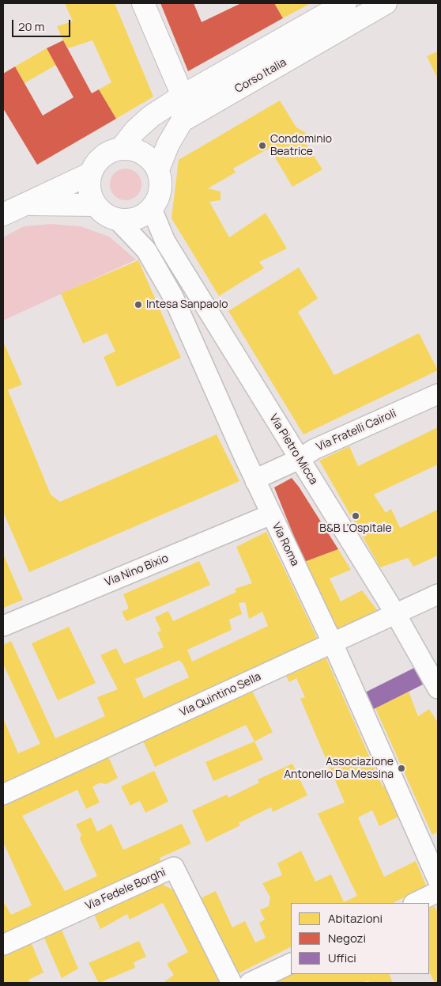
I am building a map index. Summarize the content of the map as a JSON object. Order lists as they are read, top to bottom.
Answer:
{
  "streets": {
    "street": [
      "Corso Italia",
      "Via Fratelli Cairoli",
      "Via Pietro Micca",
      "Via Roma",
      "Via Nino Bixio",
      "Via Quintino Sella",
      "Via Fedele Borghi"
    ]
  },
  "crossings": [
    ["Corso Italia", "Via Pietro Micca"],
    ["Corso Italia", "Via Roma"],
    ["Via Fratelli Cairoli", "Via Pietro Micca"],
    ["Via Fratelli Cairoli", "Via Roma"],
    ["Via Pietro Micca", "Via Roma"],
    ["Via Pietro Micca", "Via Quintino Sella"],
    ["Via Roma", "Via Nino Bixio"],
    ["Via Roma", "Via Quintino Sella"]
  ],
  "places": [
    "Condominio Beatrice",
    "Intesa Sanpaolo",
    "B&B L'Ospitale",
    "Associazione Antonello Da Messina"
  ],
  "legend": ["Abitazioni", "Negozi", "Uffici"],
  "scale_bar": "20 m"
}
